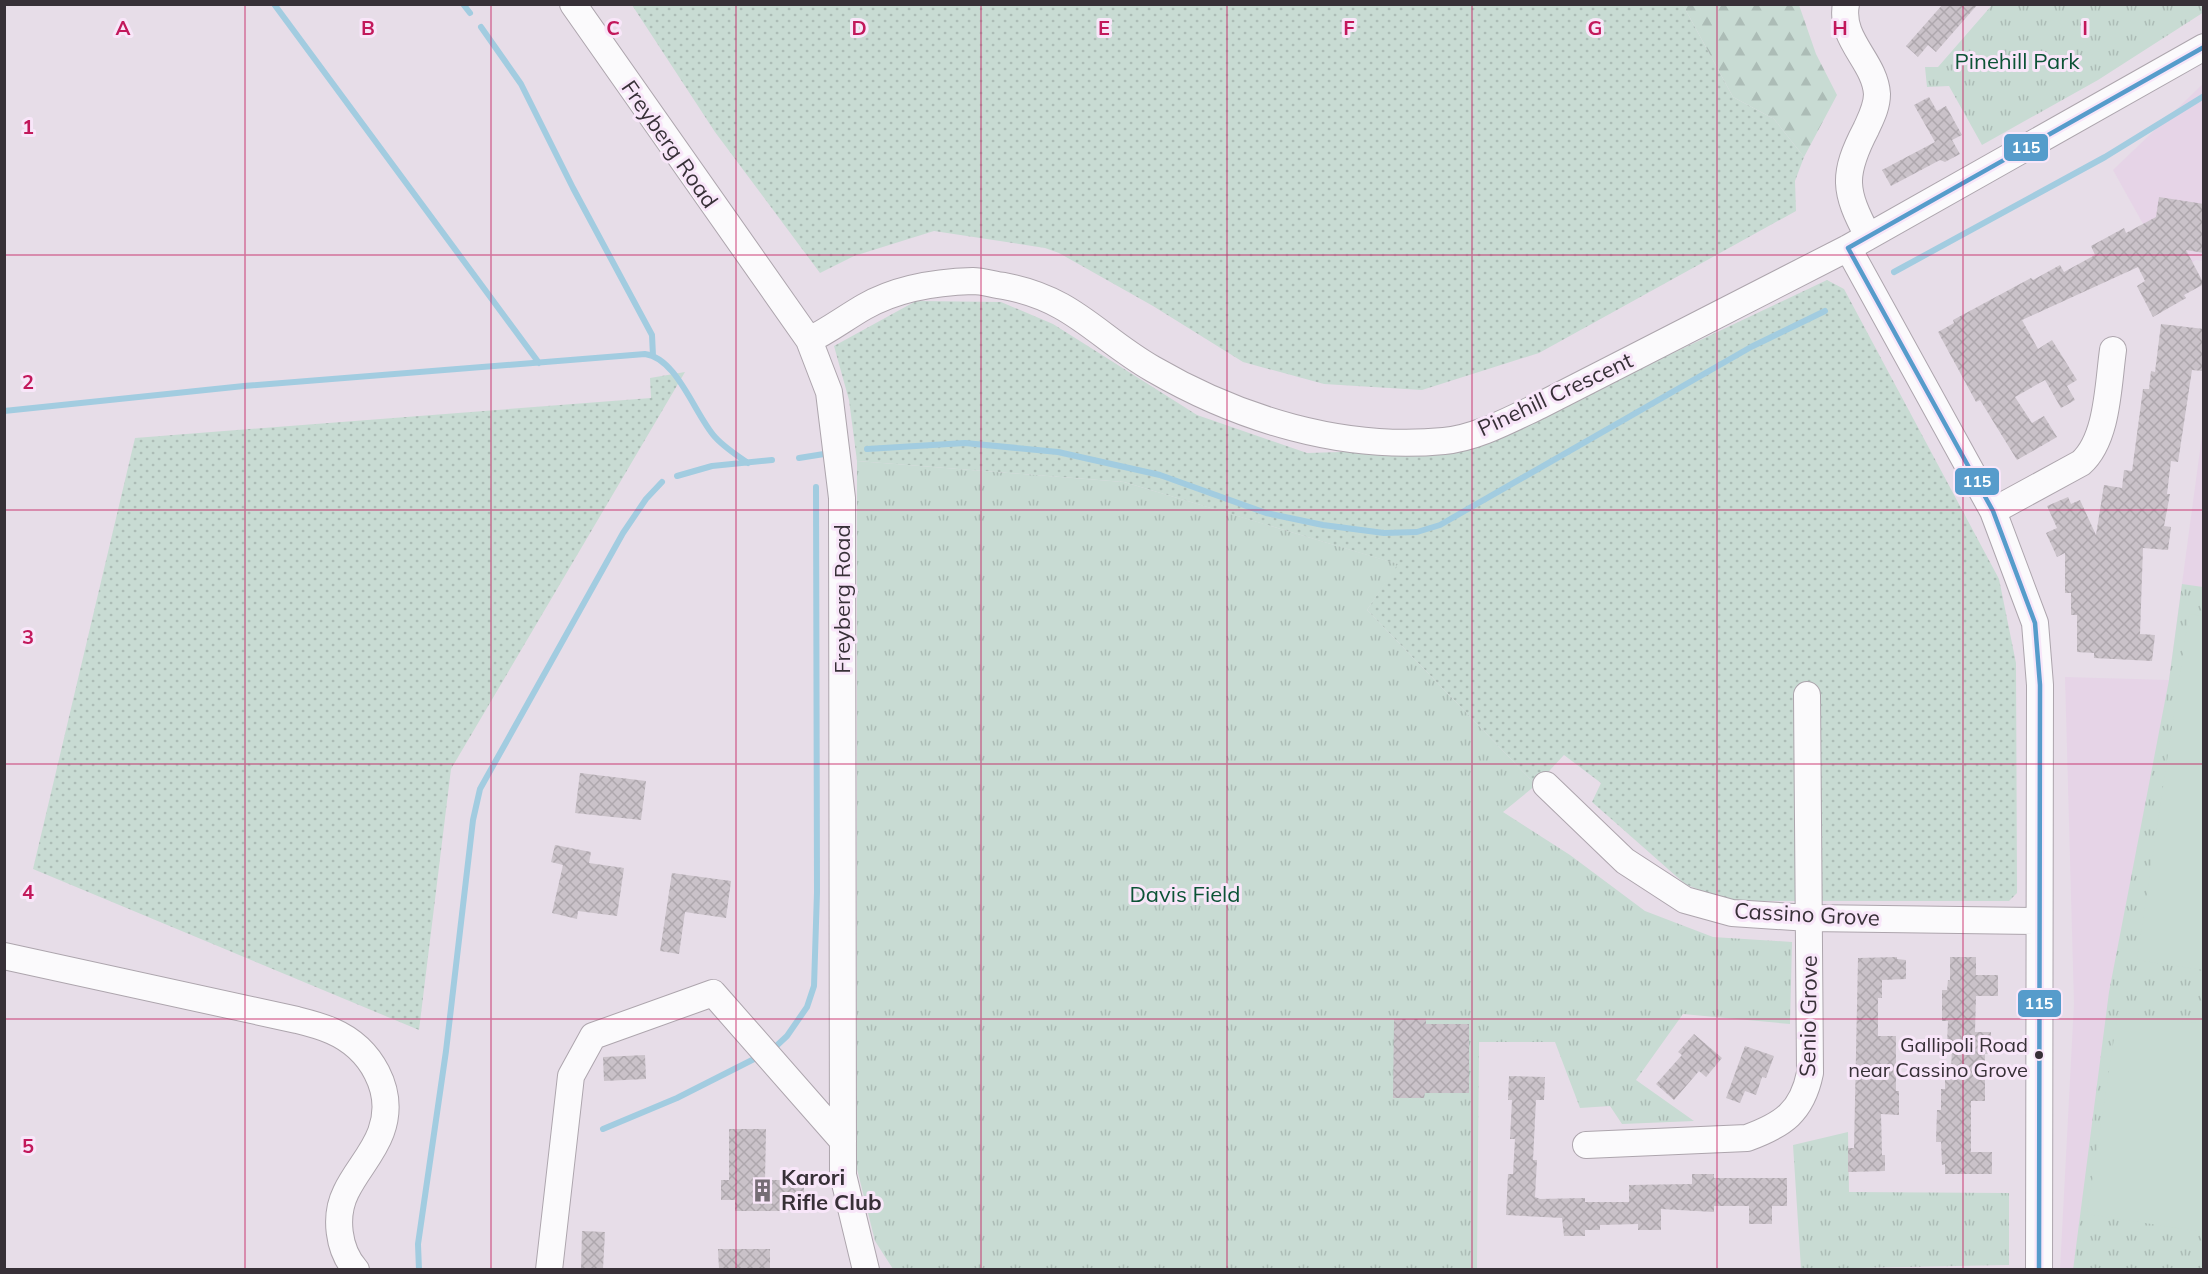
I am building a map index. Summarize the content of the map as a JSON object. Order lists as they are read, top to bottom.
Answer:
{
  "streets": {
    "street": [
      "Freyberg Road",
      "Pinehill Crescent",
      "Cassino Grove",
      "Senio Grove"
    ]
  },
  "crossings": [
    ["Freyberg Road", "Pinehill Crescent"],
    ["Cassino Grove", "Senio Grove"]
  ],
  "parks": ["Pinehill Park", "Davis Field"],
  "places": {
    "other": ["Gallipoli Road near Cassino Grove"],
    "building": ["Karori Rifle Club"]
  },
  "lines": ["transit line 115"],
  "grid": {
    "columns": [
      "A",
      "B",
      "C",
      "D",
      "E",
      "F",
      "G",
      "H",
      "I"
    ],
    "rows": [
      "1",
      "2",
      "3",
      "4",
      "5"
    ]
  }
}
